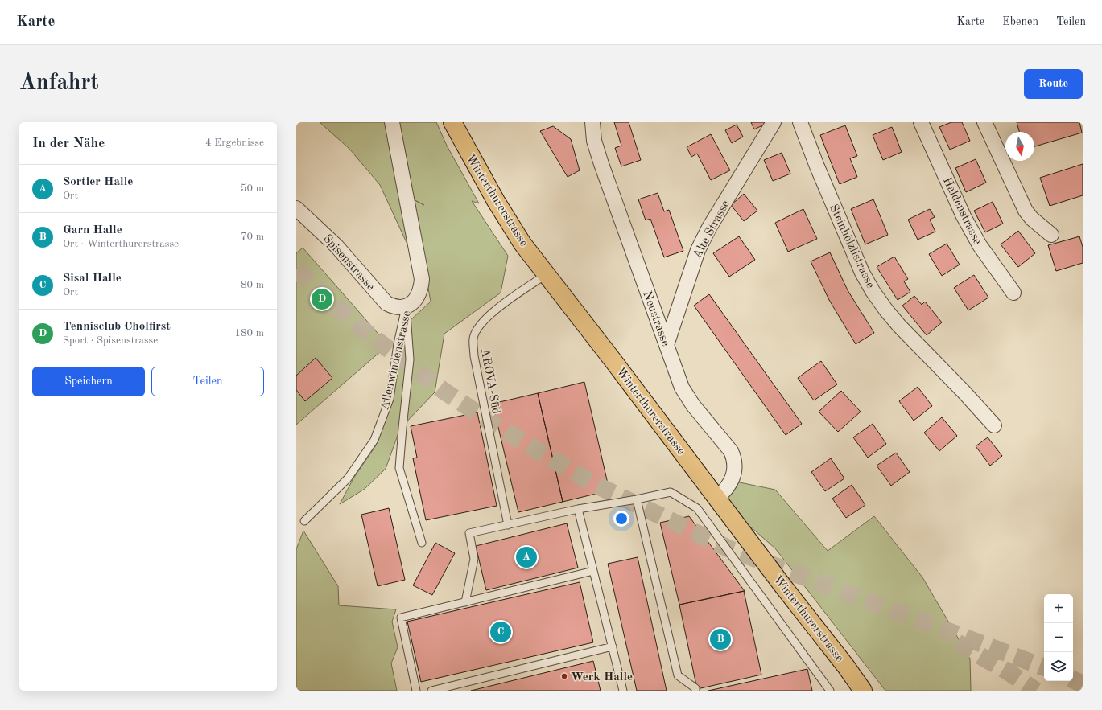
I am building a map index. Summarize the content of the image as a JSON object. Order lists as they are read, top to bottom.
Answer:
{
  "streets": {
    "main road": ["Winterthurerstrasse"],
    "street": [
      "Haldenstrasse",
      "Alte Strasse",
      "Steinhölzlistrasse",
      "Spisenstrasse",
      "Neustrasse",
      "Allenwindenstrasse"
    ],
    "lane": ["AROVA-Süd"]
  },
  "crossings": [
    ["Winterthurerstrasse", "Neustrasse"],
    ["Winterthurerstrasse", "AROVA-Süd"],
    ["Alte Strasse", "Neustrasse"],
    ["Spisenstrasse", "Allenwindenstrasse"]
  ],
  "places": ["Werk Halle"],
  "north": "bottom",
  "page": {
    "header": "Karte",
    "nav": ["Karte", "Ebenen", "Teilen"],
    "buttons": [
      "Route",
      ["Speichern", "Teilen"]
    ],
    "title": "Anfahrt",
    "heading": ["In der Nähe", "4 Ergebnisse"],
    "list": [
      {
        "mark": "A",
        "name": "Sortier Halle",
        "note": "Ort",
        "value": "50 m"
      },
      {
        "mark": "B",
        "name": "Garn Halle",
        "note": "Ort · Winterthurerstrasse",
        "value": "70 m"
      },
      {
        "mark": "C",
        "name": "Sisal Halle",
        "note": "Ort",
        "value": "80 m"
      },
      {
        "mark": "D",
        "name": "Tennisclub Cholfirst",
        "note": "Sport · Spisenstrasse",
        "value": "180 m"
      }
    ],
    "pins": [
      "D",
      "A",
      "C",
      "B"
    ],
    "map_buttons": ["+", "−"]
  }
}
